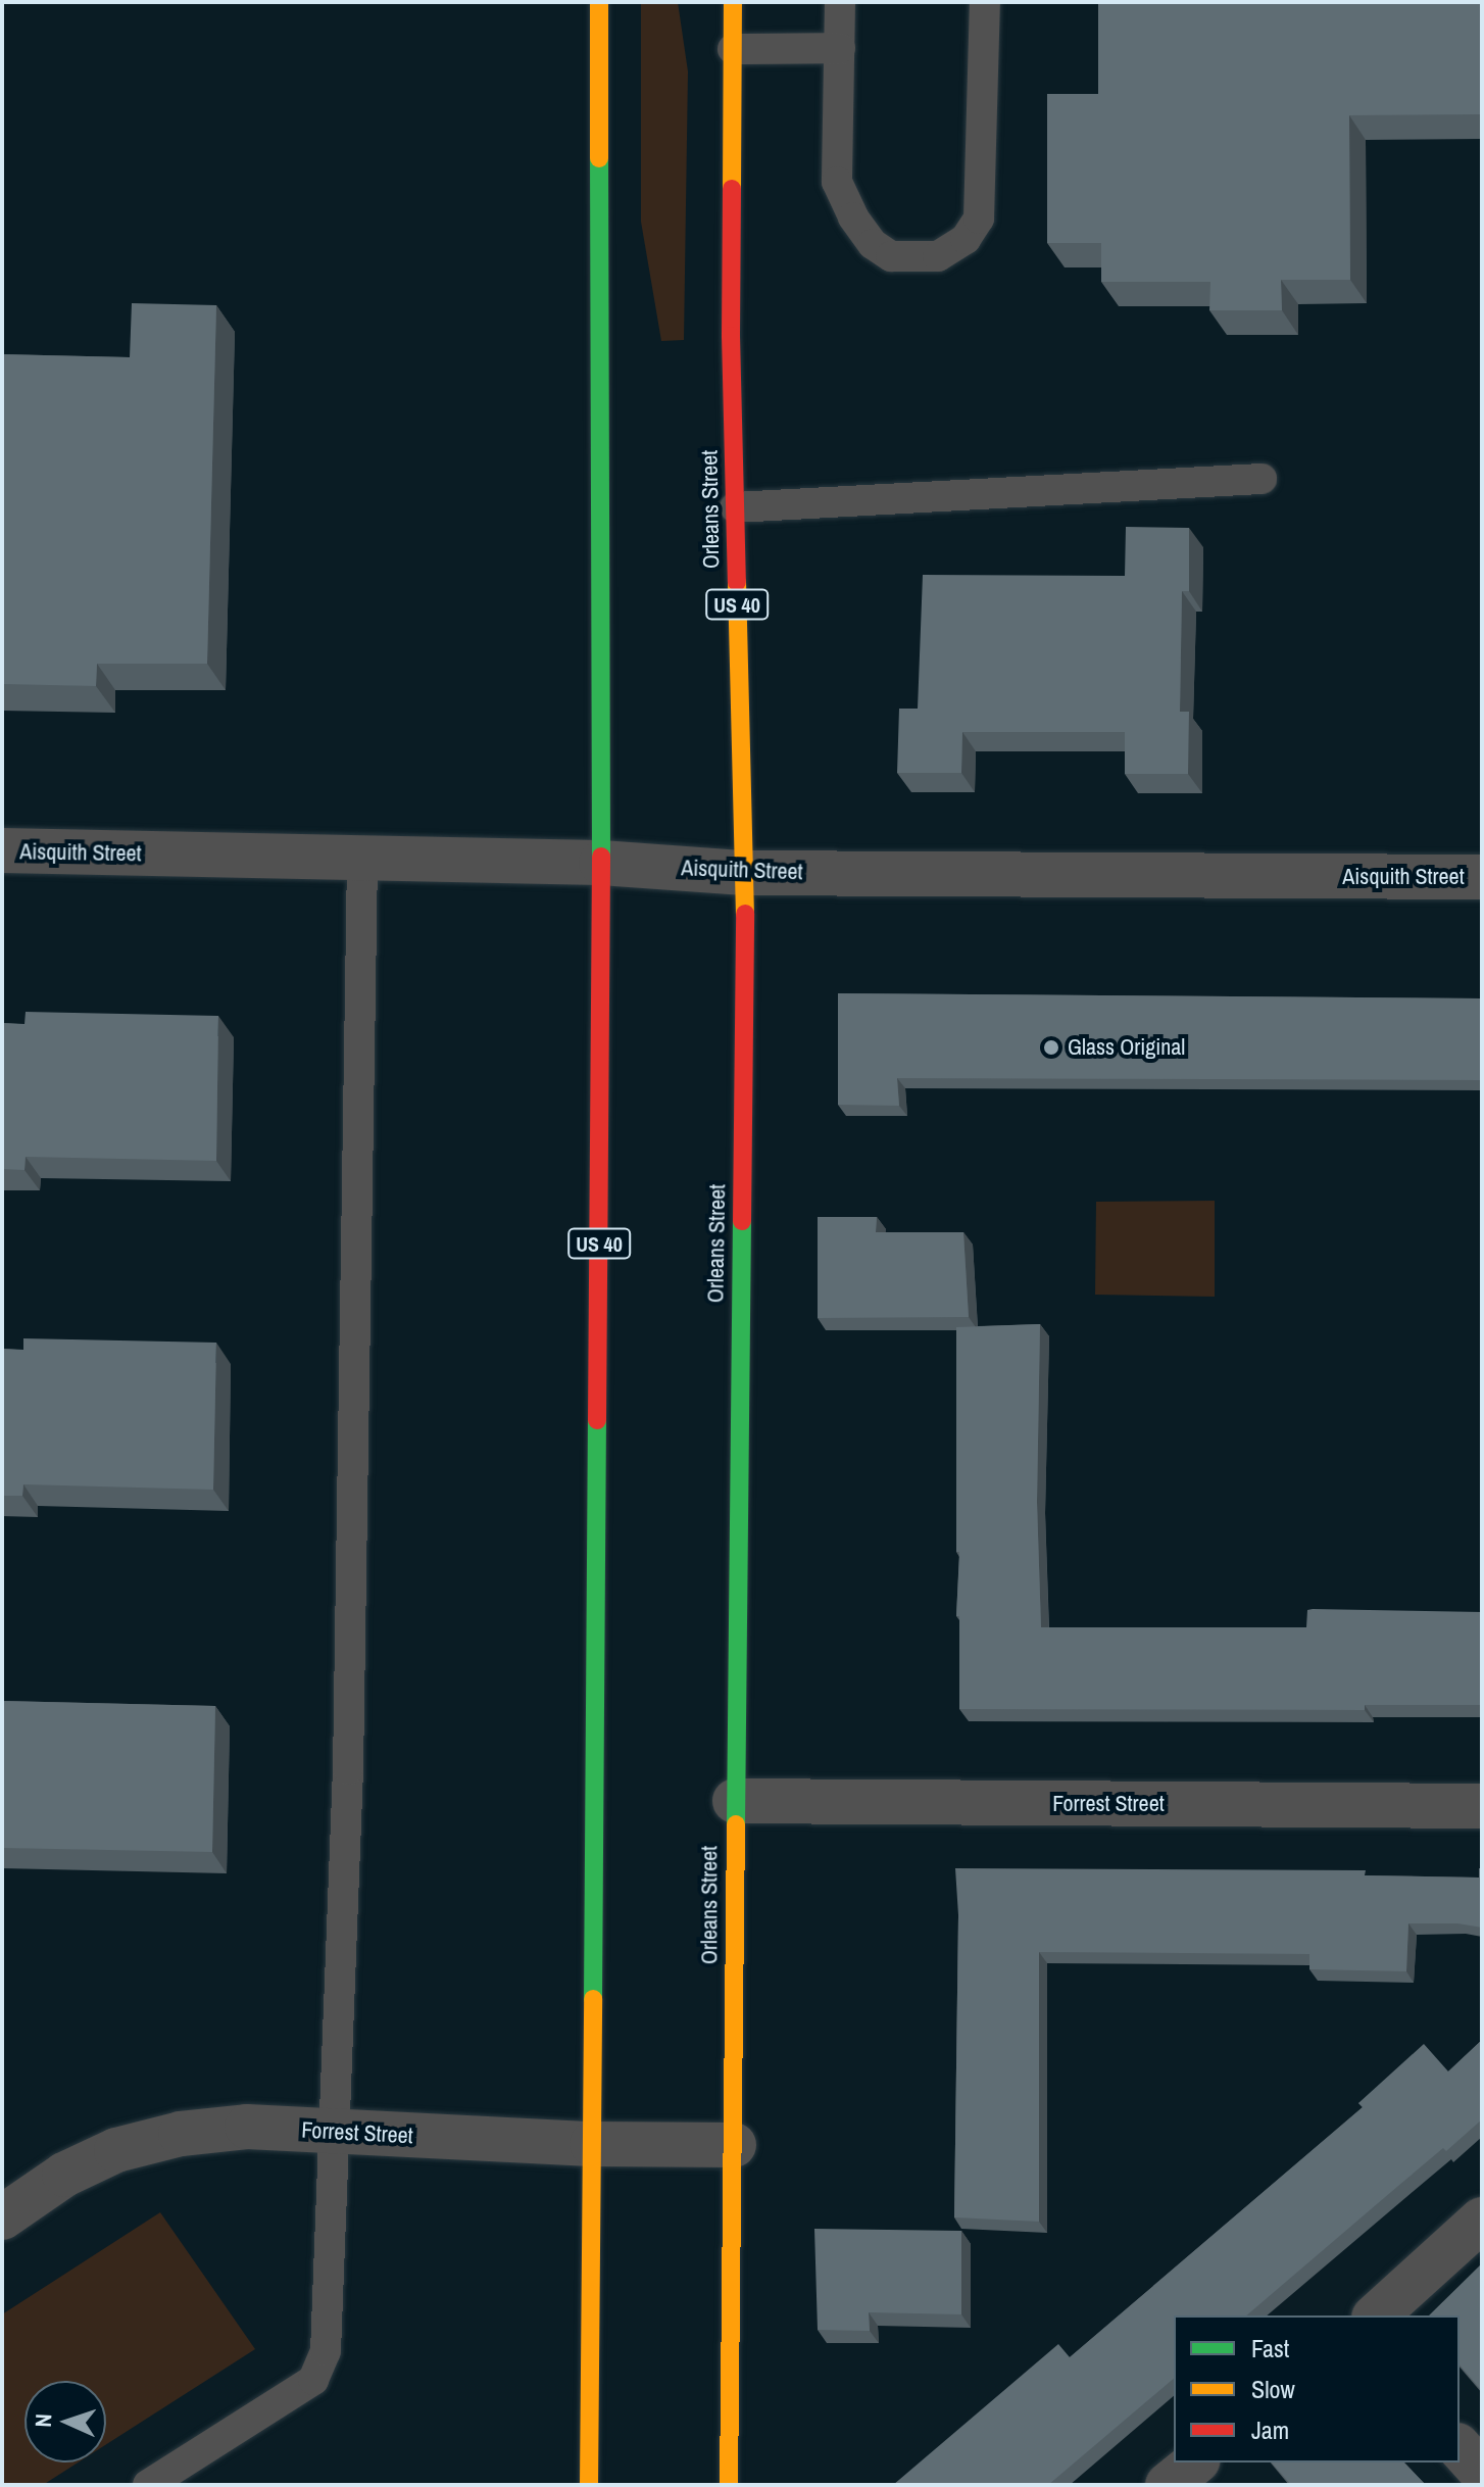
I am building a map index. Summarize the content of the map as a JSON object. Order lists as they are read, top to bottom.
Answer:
{
  "streets": {
    "main road": ["Orleans Street", "US 40"],
    "street": ["Aisquith Street", "Forrest Street"]
  },
  "crossings": [
    ["Orleans Street", "Aisquith Street"],
    ["Orleans Street", "Forrest Street"],
    ["US 40", "Aisquith Street"],
    ["US 40", "Forrest Street"]
  ],
  "places": ["Glass Original"],
  "legend": ["Fast", "Slow", "Jam"],
  "north": "left"
}
